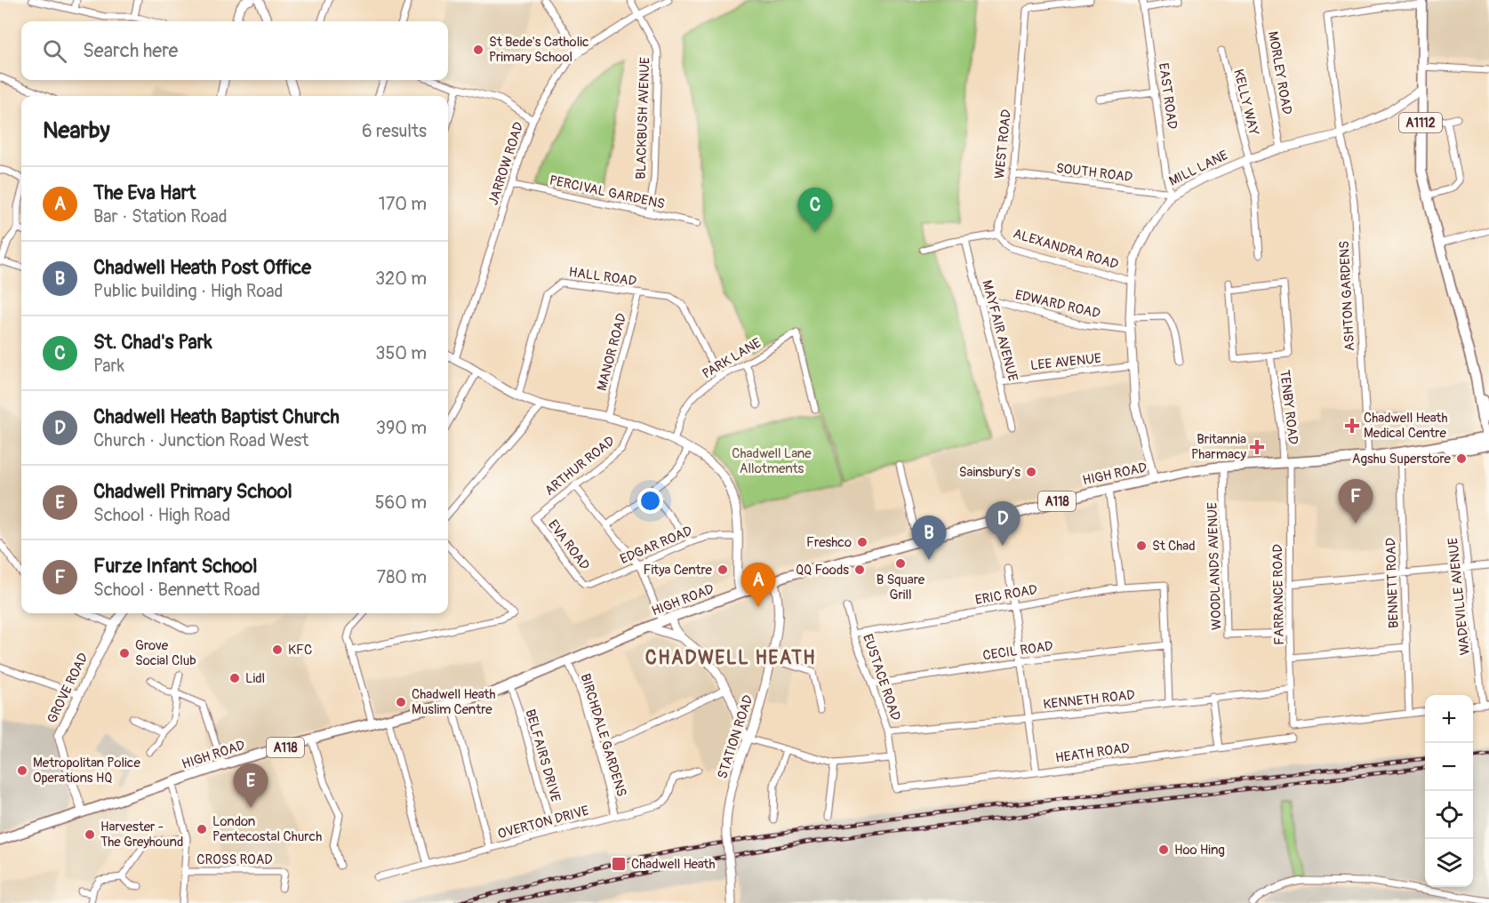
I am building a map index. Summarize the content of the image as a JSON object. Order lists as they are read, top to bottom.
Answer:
{
  "streets": {
    "main road": ["A1112", "HIGH ROAD", "A118"],
    "street": [
      "MORLEY ROAD",
      "EAST ROAD",
      "KELLY WAY",
      "BLACKBUSH AVENUE",
      "WEST ROAD",
      "JARROW ROAD",
      "MILL LANE",
      "SOUTH ROAD",
      "PERCIVAL GARDENS",
      "ALEXANDRA ROAD",
      "HALL ROAD",
      "ASHTON GARDENS",
      "EDWARD ROAD",
      "MAYFAIR AVENUE",
      "MANOR ROAD",
      "PARK LANE",
      "LEE AVENUE",
      "TENBY ROAD",
      "ARTHUR ROAD",
      "EVA ROAD",
      "EDGAR ROAD",
      "WOODLANDS AVENUE",
      "BENNETT ROAD",
      "ERIC ROAD",
      "FARRANCE ROAD",
      "WADEVILLE AVENUE",
      "CECIL ROAD",
      "EUSTACE ROAD",
      "GROVE ROAD",
      "KENNETH ROAD",
      "BIRCHDALE GARDENS",
      "STATION ROAD",
      "HEATH ROAD",
      "BELFAIRS DRIVE",
      "OVERTON DRIVE",
      "CROSS ROAD"
    ]
  },
  "crossings": [
    ["MORLEY ROAD", "MILL LANE"],
    ["EAST ROAD", "MILL LANE"],
    ["EAST ROAD", "SOUTH ROAD"],
    ["KELLY WAY", "MILL LANE"],
    ["BLACKBUSH AVENUE", "JARROW ROAD"],
    ["BLACKBUSH AVENUE", "PERCIVAL GARDENS"],
    ["A1112", "MILL LANE"],
    ["A1112", "ASHTON GARDENS"],
    ["A1112", "HIGH ROAD"],
    ["WEST ROAD", "SOUTH ROAD"],
    ["WEST ROAD", "ALEXANDRA ROAD"],
    ["JARROW ROAD", "PERCIVAL GARDENS"],
    ["MILL LANE", "SOUTH ROAD"],
    ["MILL LANE", "ALEXANDRA ROAD"],
    ["MILL LANE", "ASHTON GARDENS"],
    ["MILL LANE", "EDWARD ROAD"],
    ["MILL LANE", "LEE AVENUE"],
    ["MILL LANE", "HIGH ROAD"],
    ["HALL ROAD", "MANOR ROAD"],
    ["HALL ROAD", "PARK LANE"],
    ["ASHTON GARDENS", "HIGH ROAD"],
    ["EDWARD ROAD", "MAYFAIR AVENUE"],
    ["MAYFAIR AVENUE", "LEE AVENUE"],
    ["TENBY ROAD", "HIGH ROAD"],
    ["TENBY ROAD", "FARRANCE ROAD"],
    ["ARTHUR ROAD", "EVA ROAD"],
    ["HIGH ROAD", "WOODLANDS AVENUE"],
    ["HIGH ROAD", "BENNETT ROAD"],
    ["HIGH ROAD", "FARRANCE ROAD"],
    ["HIGH ROAD", "GROVE ROAD"],
    ["HIGH ROAD", "BIRCHDALE GARDENS"],
    ["HIGH ROAD", "STATION ROAD"],
    ["HIGH ROAD", "BELFAIRS DRIVE"],
    ["EVA ROAD", "EDGAR ROAD"],
    ["WOODLANDS AVENUE", "FARRANCE ROAD"],
    ["BENNETT ROAD", "FARRANCE ROAD"],
    ["ERIC ROAD", "CECIL ROAD"],
    ["ERIC ROAD", "EUSTACE ROAD"],
    ["FARRANCE ROAD", "KENNETH ROAD"],
    ["CECIL ROAD", "EUSTACE ROAD"],
    ["EUSTACE ROAD", "KENNETH ROAD"],
    ["EUSTACE ROAD", "HEATH ROAD"],
    ["BIRCHDALE GARDENS", "OVERTON DRIVE"],
    ["BELFAIRS DRIVE", "OVERTON DRIVE"]
  ],
  "districts": ["CHADWELL HEATH"],
  "parks": ["Chadwell Lane Allotments"],
  "places": {
    "other": [
      "St Bede's Catholic Primary School",
      "Agshu Superstore",
      "Sainsbury's",
      "Freshco",
      "St Chad",
      "B Square Grill",
      "Fitya Centre",
      "QQ Foods",
      "KFC",
      "Grove Social Club",
      "Lidl",
      "Chadwell Heath Muslim Centre",
      "Metropolitan Police Operations HQ",
      "London Pentecostal Church",
      "Harvester - The Greyhound",
      "Hoo Hing"
    ],
    "health": ["Chadwell Heath Medical Centre", "Britannia Pharmacy"],
    "transit": ["Chadwell Heath"]
  },
  "page": {
    "search": "Search here",
    "heading": ["Nearby", "6 results"],
    "list": [
      {
        "mark": "A",
        "name": "The Eva Hart",
        "note": "Bar · Station Road",
        "value": "170 m"
      },
      {
        "mark": "B",
        "name": "Chadwell Heath Post Office",
        "note": "Public building · High Road",
        "value": "320 m"
      },
      {
        "mark": "C",
        "name": "St. Chad's Park",
        "note": "Park",
        "value": "350 m"
      },
      {
        "mark": "D",
        "name": "Chadwell Heath Baptist Church",
        "note": "Church · Junction Road West",
        "value": "390 m"
      },
      {
        "mark": "E",
        "name": "Chadwell Primary School",
        "note": "School · High Road",
        "value": "560 m"
      },
      {
        "mark": "F",
        "name": "Furze Infant School",
        "note": "School · Bennett Road",
        "value": "780 m"
      }
    ],
    "pins": [
      "C",
      "F",
      "D",
      "B",
      "A",
      "E"
    ],
    "map_buttons": ["+", "−"]
  }
}
